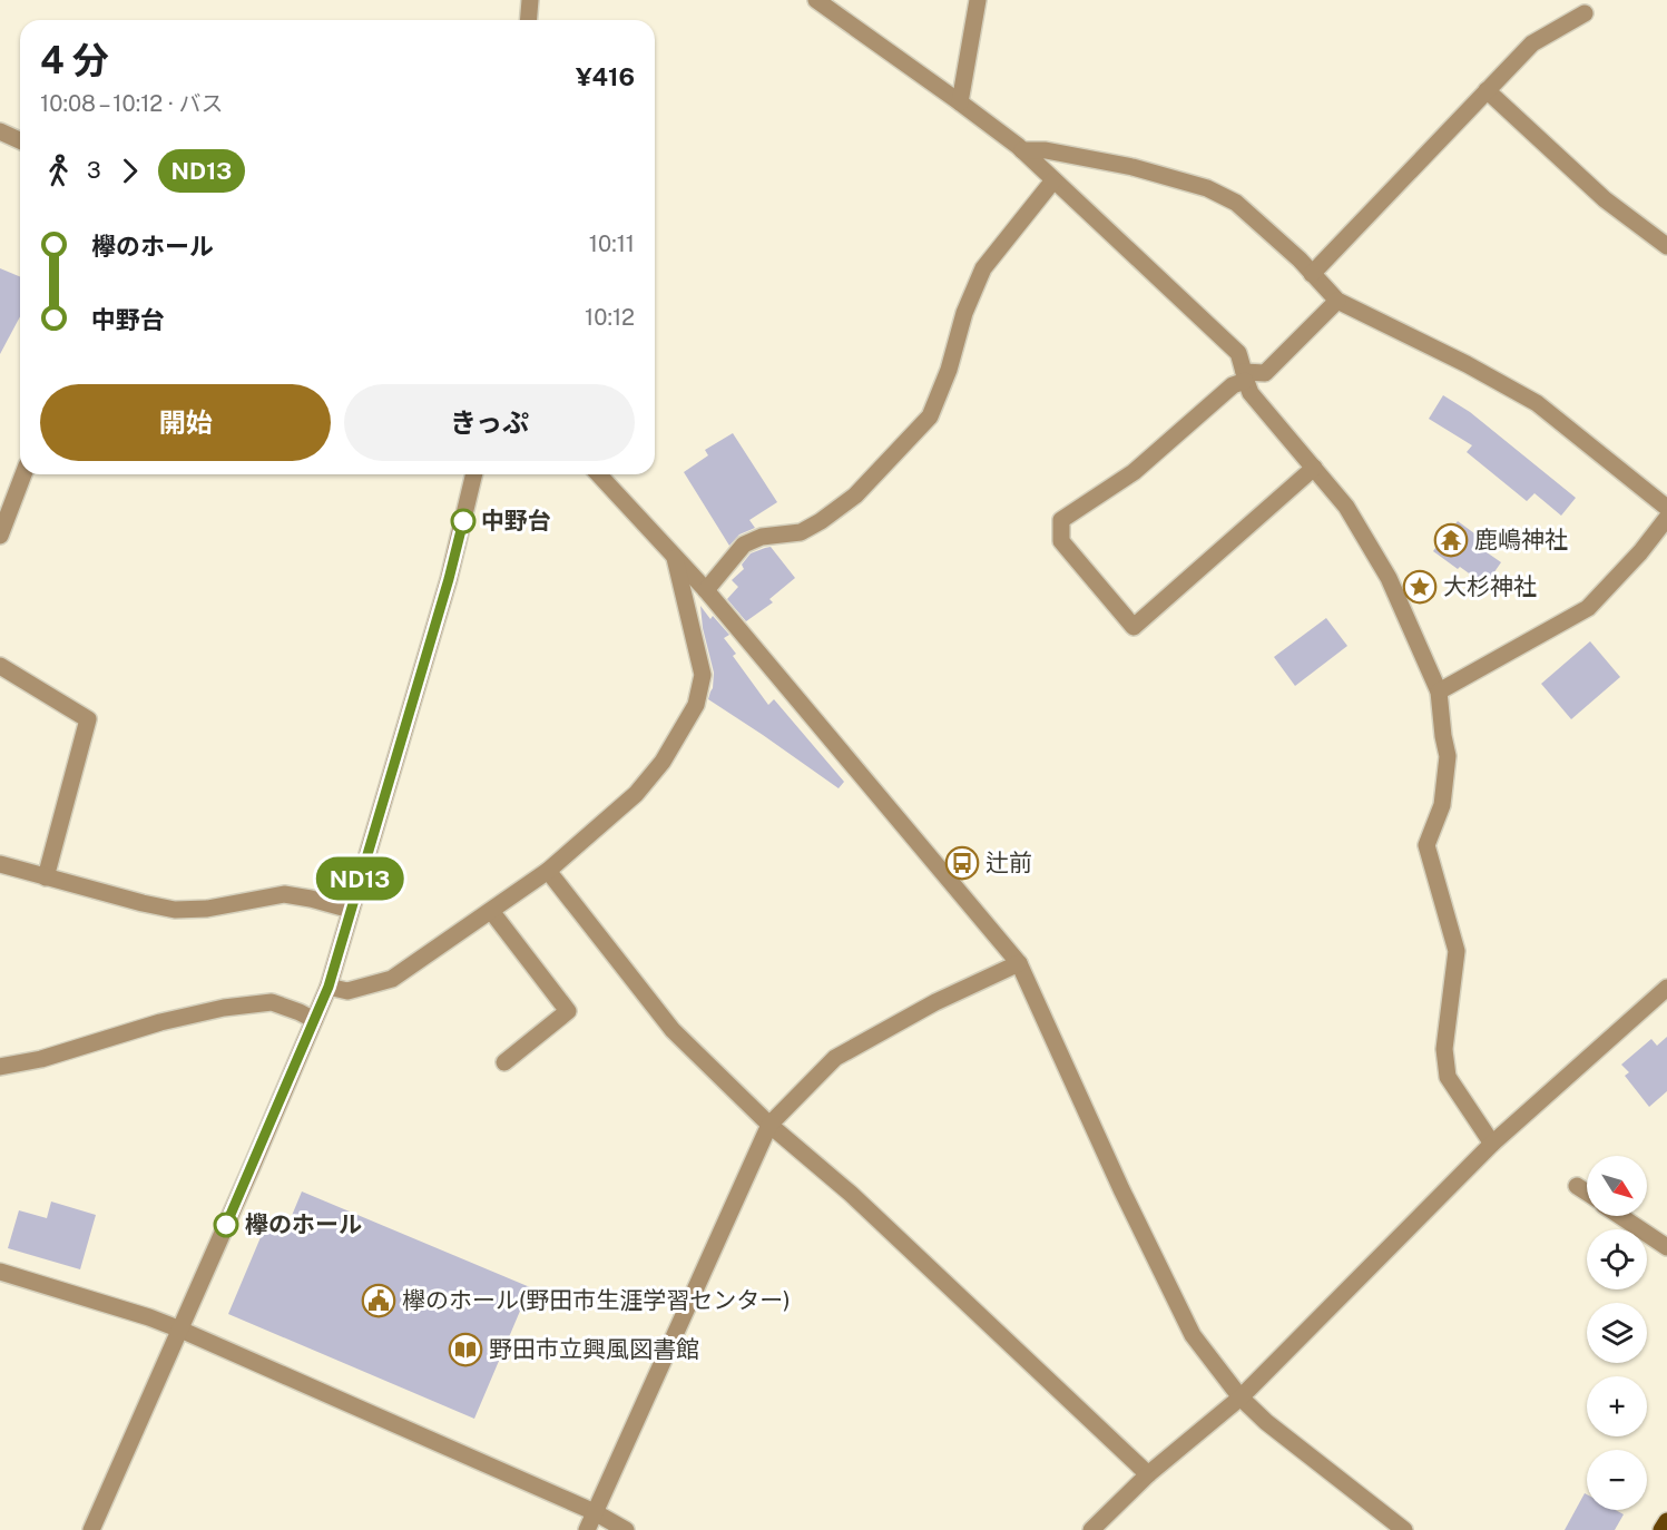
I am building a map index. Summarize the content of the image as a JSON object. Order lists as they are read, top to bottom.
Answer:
{
  "places": {
    "other": ["中野台", "欅のホール"],
    "temple": ["鹿嶋神社"],
    "place": ["大杉神社"],
    "bus stop": ["辻前"],
    "public building": ["欅のホール(野田市生涯学習センター)"],
    "library": ["野田市立興風図書館"]
  },
  "lines": ["bus line ND13"],
  "north": "bottom right",
  "page": {
    "on_map": "ND13",
    "heading": ["4 分", "10:08 – 10:12 · バス", "¥416"],
    "legs": ["3", "ND13"],
    "list": [
      {
        "name": "欅のホール",
        "value": "10:11"
      },
      {
        "name": "中野台",
        "value": "10:12"
      }
    ],
    "buttons": ["開始", "きっぷ"],
    "map_buttons": ["+", "−"]
  }
}
